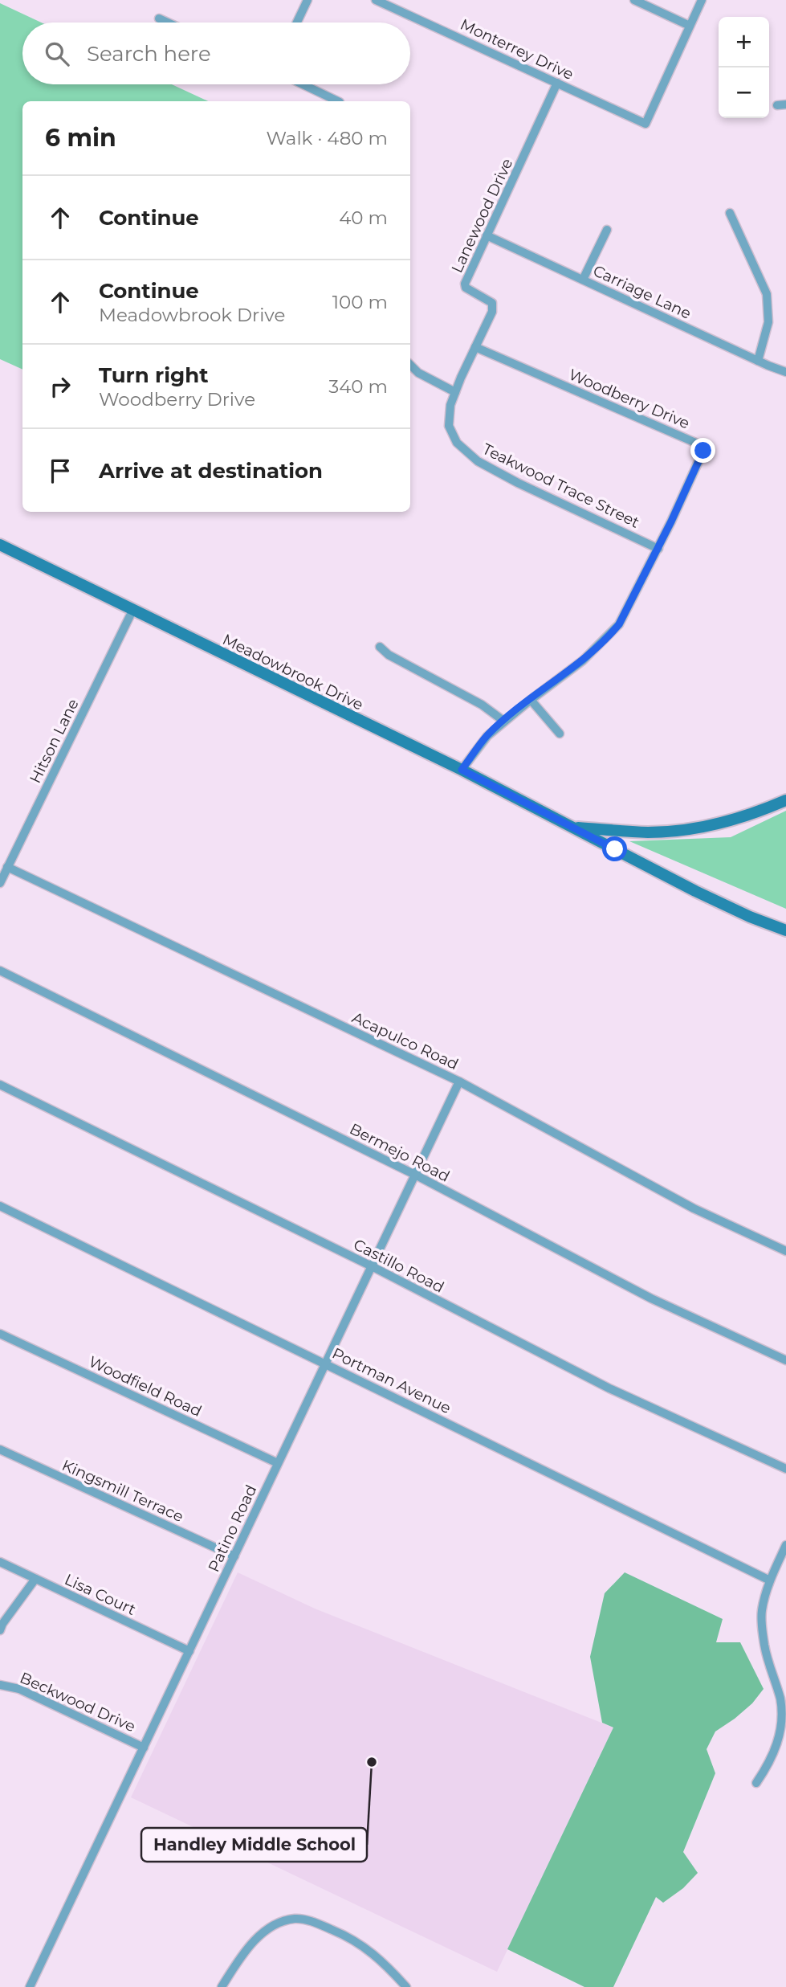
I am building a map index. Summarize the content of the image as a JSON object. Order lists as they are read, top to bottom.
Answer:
{
  "streets": {
    "main road": ["Meadowbrook Drive"],
    "street": [
      "Monterrey Drive",
      "Lanewood Drive",
      "Carriage Lane",
      "Woodberry Drive",
      "Teakwood Trace Street",
      "Hitson Lane",
      "Acapulco Road",
      "Bermejo Road",
      "Castillo Road",
      "Portman Avenue",
      "Woodfield Road",
      "Kingsmill Terrace",
      "Patino Road",
      "Lisa Court",
      "Beckwood Drive"
    ]
  },
  "crossings": [
    ["Monterrey Drive", "Lanewood Drive"],
    ["Lanewood Drive", "Carriage Lane"],
    ["Lanewood Drive", "Woodberry Drive"],
    ["Lanewood Drive", "Teakwood Trace Street"],
    ["Woodberry Drive", "Teakwood Trace Street"],
    ["Woodberry Drive", "Meadowbrook Drive"],
    ["Meadowbrook Drive", "Hitson Lane"],
    ["Hitson Lane", "Acapulco Road"],
    ["Acapulco Road", "Patino Road"],
    ["Bermejo Road", "Patino Road"],
    ["Castillo Road", "Patino Road"],
    ["Portman Avenue", "Patino Road"],
    ["Woodfield Road", "Patino Road"],
    ["Kingsmill Terrace", "Patino Road"],
    ["Patino Road", "Lisa Court"],
    ["Patino Road", "Beckwood Drive"]
  ],
  "places": ["Handley Middle School"],
  "page": {
    "map_buttons": ["+", "−"],
    "search": "Search here",
    "heading": ["6 min", "Walk · 480 m"],
    "list": [
      ["Continue", "40 m"],
      ["Continue", "Meadowbrook Drive", "100 m"],
      ["Turn right", "Woodberry Drive", "340 m"],
      "Arrive at destination"
    ]
  }
}
